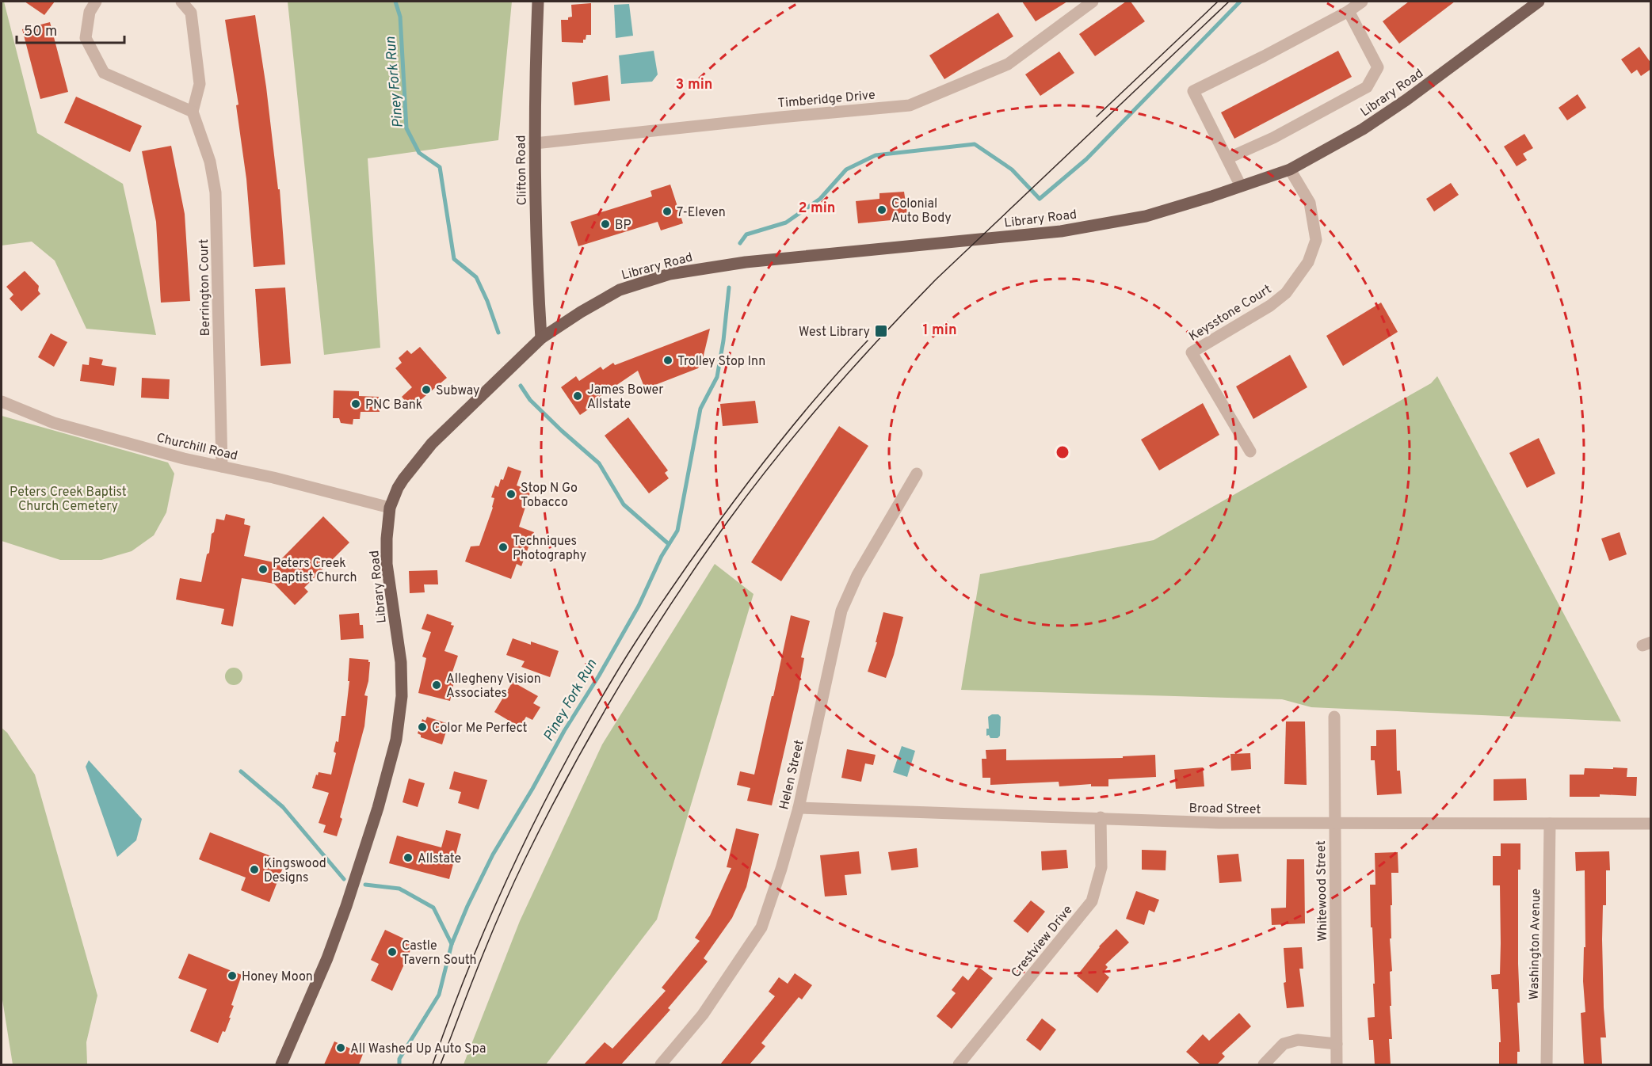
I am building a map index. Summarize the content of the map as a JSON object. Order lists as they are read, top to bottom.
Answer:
{
  "streets": {
    "main road": ["Library Road", "Clifton Road"],
    "street": [
      "Timberidge Drive",
      "Berrington Court",
      "Keysstone Court",
      "Churchill Road",
      "Helen Street",
      "Broad Street",
      "Whitewood Street",
      "Crestview Drive",
      "Washington Avenue"
    ]
  },
  "crossings": [
    ["Library Road", "Clifton Road"],
    ["Library Road", "Keysstone Court"],
    ["Library Road", "Churchill Road"],
    ["Timberidge Drive", "Clifton Road"],
    ["Berrington Court", "Churchill Road"],
    ["Helen Street", "Broad Street"],
    ["Broad Street", "Whitewood Street"],
    ["Broad Street", "Crestview Drive"],
    ["Broad Street", "Washington Avenue"]
  ],
  "water": ["Piney Fork Run"],
  "parks": ["Peters Creek Baptist Church Cemetery"],
  "places": {
    "other": [
      "Colonial Auto Body",
      "7-Eleven",
      "BP",
      "Trolley Stop Inn",
      "Subway",
      "James Bower Allstate",
      "PNC Bank",
      "Stop N Go Tobacco",
      "Techniques Photography",
      "Peters Creek Baptist Church",
      "Allegheny Vision Associates",
      "Color Me Perfect",
      "Allstate",
      "Kingswood Designs",
      "Castle Tavern South",
      "Honey Moon",
      "All Washed Up Auto Spa"
    ],
    "transit": ["West Library"]
  },
  "scale_bar": "50 m",
  "rings": ["3 min", "2 min", "1 min"]
}
